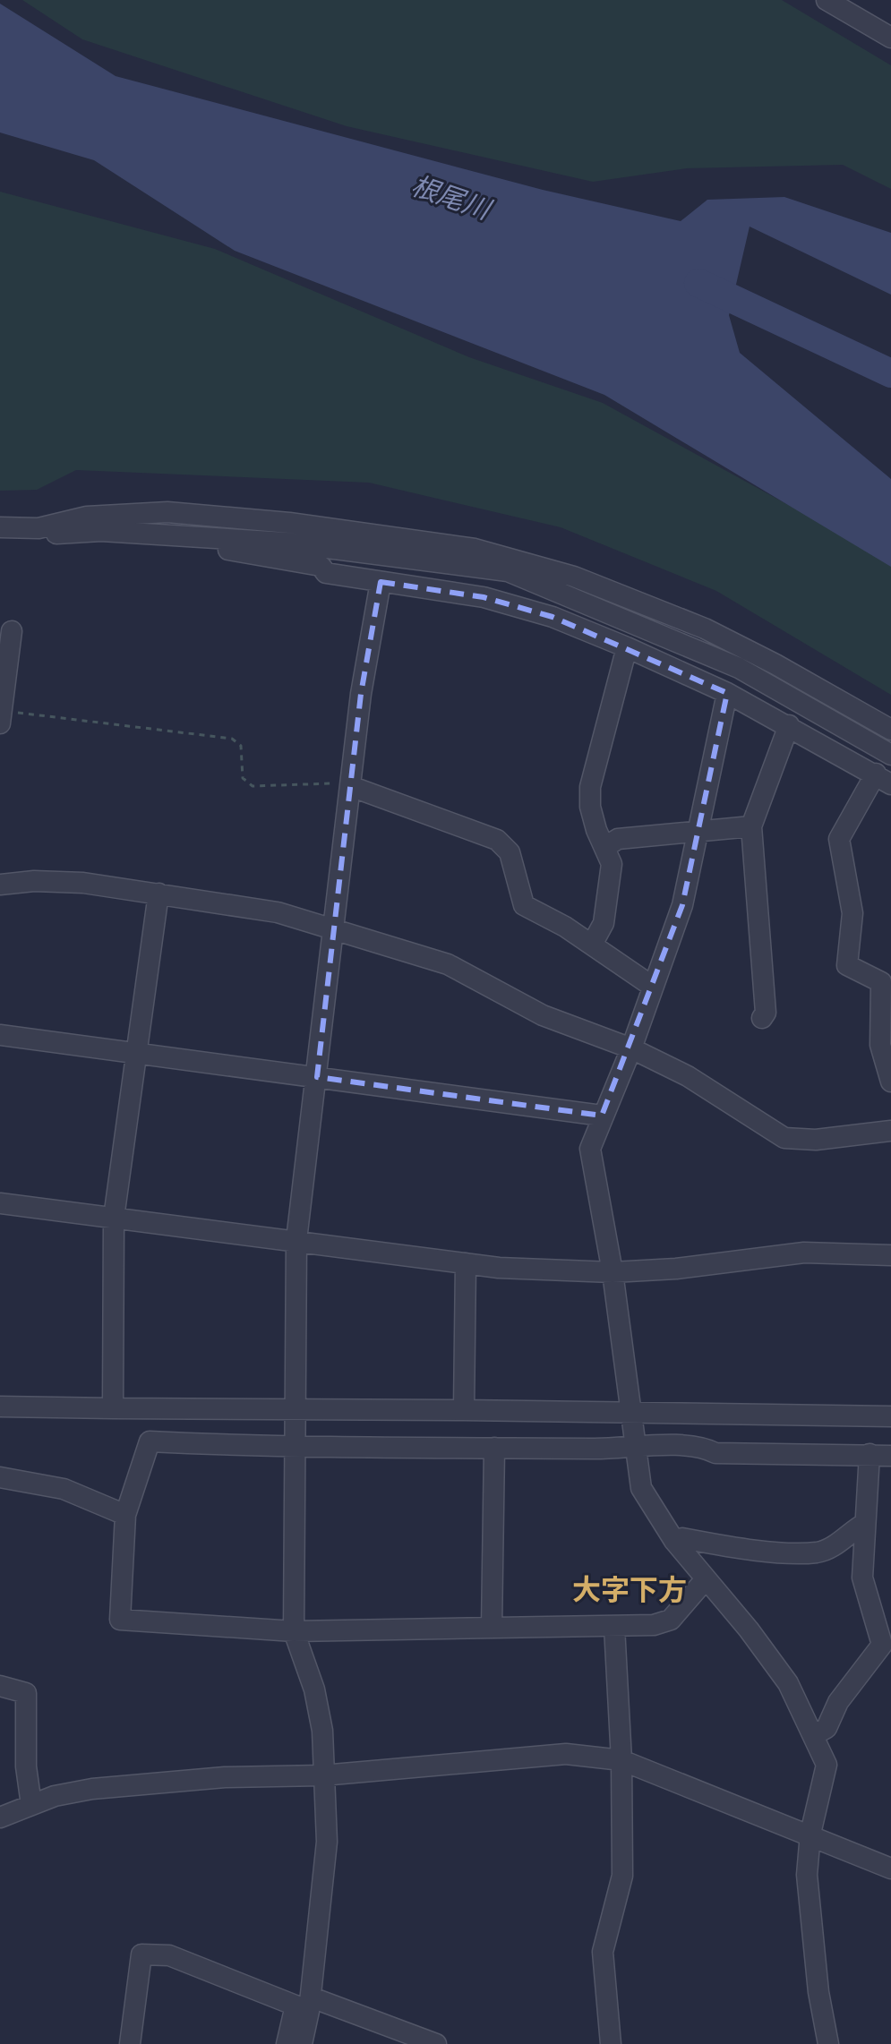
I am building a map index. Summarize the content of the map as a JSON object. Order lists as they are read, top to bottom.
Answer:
{
  "districts": ["大字下方"],
  "water": ["根尾川"]
}
